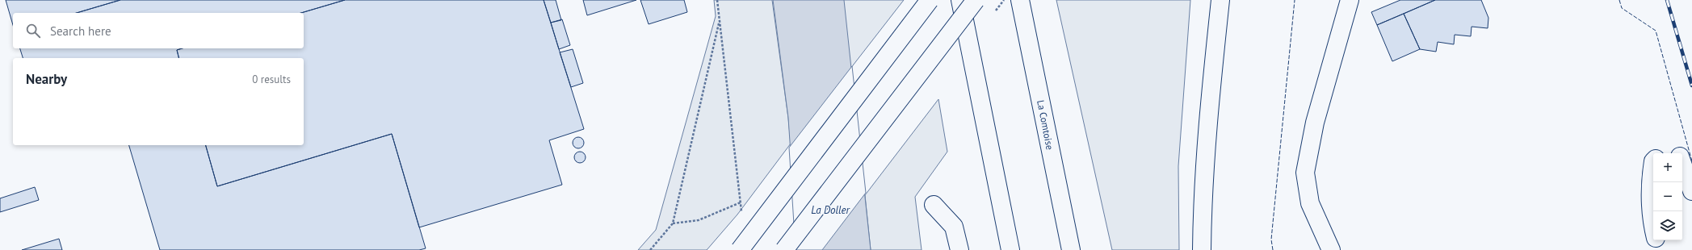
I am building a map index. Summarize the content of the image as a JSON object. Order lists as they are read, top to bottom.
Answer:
{
  "streets": {
    "main road": ["La Comtoise"]
  },
  "water": ["La Doller"],
  "page": {
    "search": "Search here",
    "heading": ["Nearby", "0 results"],
    "map_buttons": ["+", "−"]
  }
}
